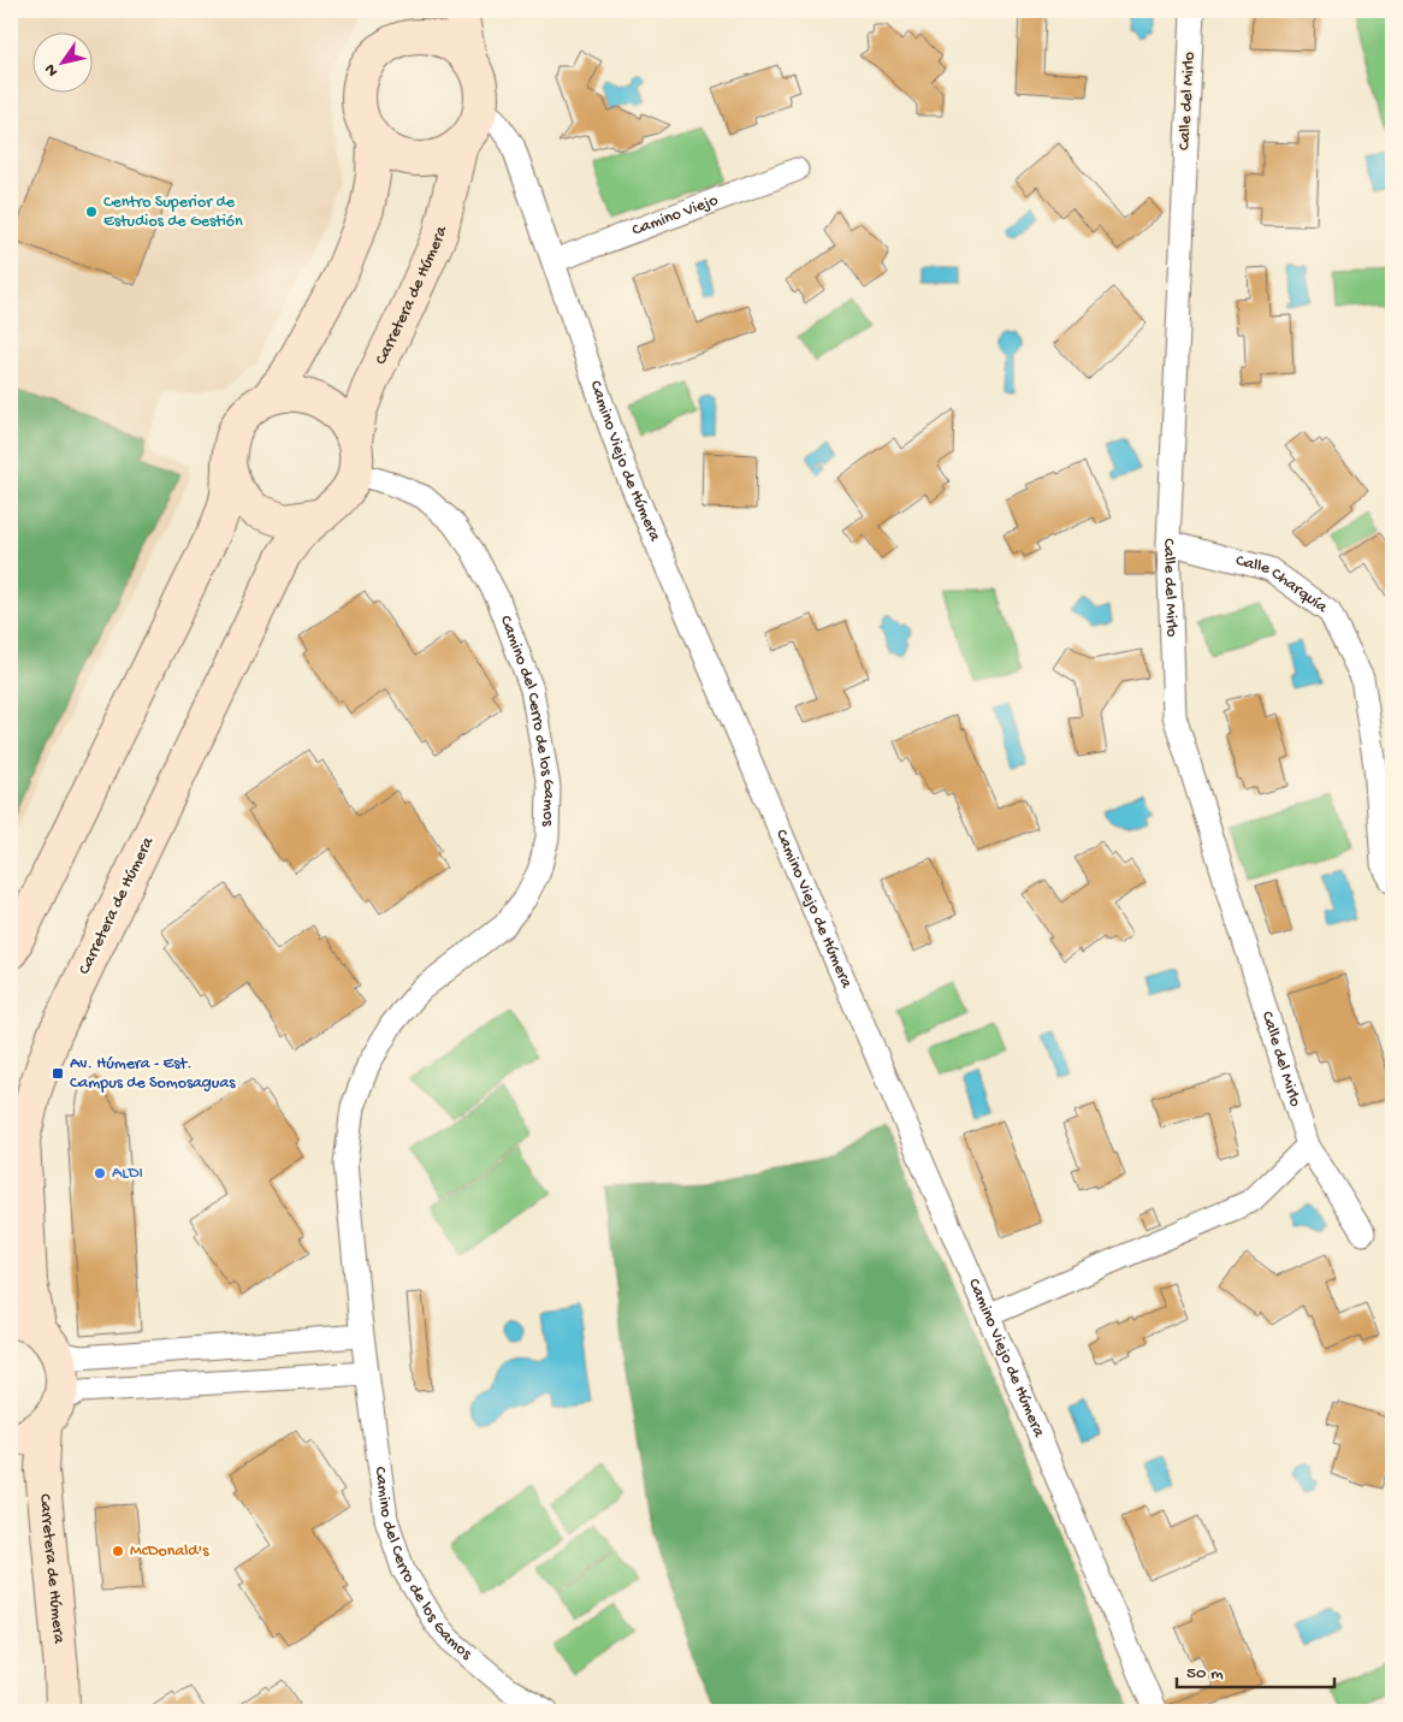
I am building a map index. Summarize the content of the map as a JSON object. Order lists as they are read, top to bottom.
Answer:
{
  "streets": {
    "street": [
      "Calle del Mirlo",
      "Camino Viejo",
      "Carretera de Húmera",
      "Camino Viejo de Húmera",
      "Calle Charquía",
      "Camino del Cerro de los Gamos"
    ]
  },
  "crossings": [
    ["Calle del Mirlo", "Calle Charquía"],
    ["Camino Viejo", "Camino Viejo de Húmera"],
    ["Carretera de Húmera", "Camino Viejo de Húmera"],
    ["Carretera de Húmera", "Camino del Cerro de los Gamos"]
  ],
  "places": {
    "other": ["Centro Superior de Estudios de Gestión", "ALDI", "McDonald's"],
    "transit": ["Av. Húmera - Est. Campus de Somosaguas"]
  },
  "scale_bar": "50 m",
  "north": "bottom left"
}
